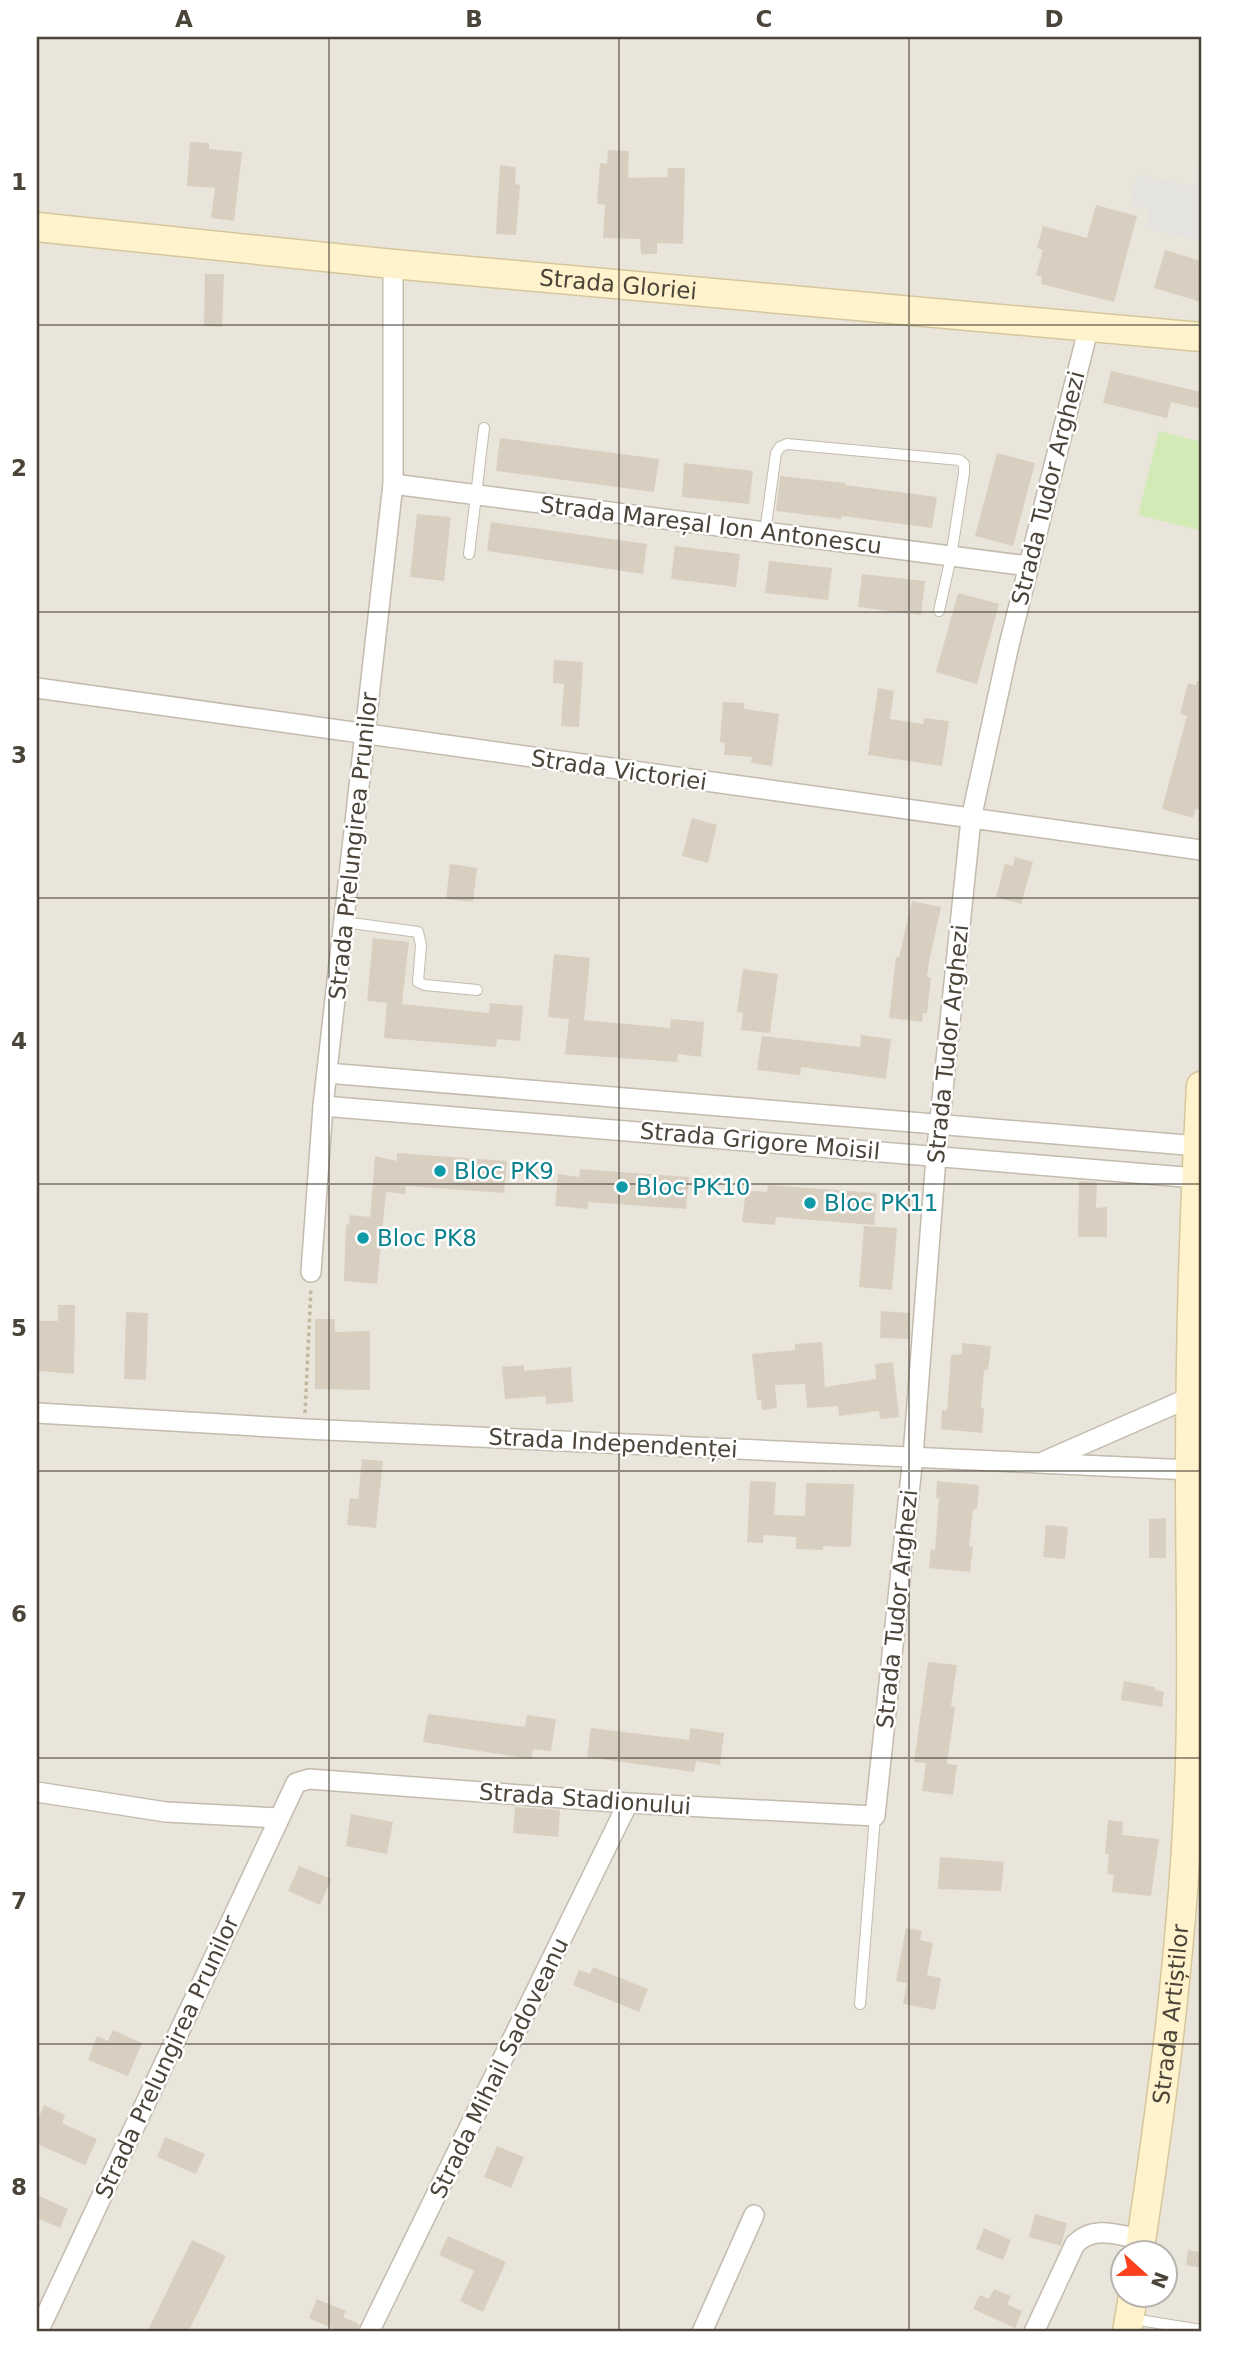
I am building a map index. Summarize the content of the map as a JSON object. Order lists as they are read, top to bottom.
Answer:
{
  "streets": {
    "main road": ["Strada Gloriei", "Strada Artiștilor"],
    "street": [
      "Strada Tudor Arghezi",
      "Strada Mareșal Ion Antonescu",
      "Strada Victoriei",
      "Strada Prelungirea Prunilor",
      "Strada Grigore Moisil",
      "Strada Independenței",
      "Strada Stadionului",
      "Strada Mihail Sadoveanu"
    ]
  },
  "crossings": [
    ["Strada Gloriei", "Strada Tudor Arghezi"],
    ["Strada Gloriei", "Strada Prelungirea Prunilor"],
    ["Strada Tudor Arghezi", "Strada Mareșal Ion Antonescu"],
    ["Strada Tudor Arghezi", "Strada Victoriei"],
    ["Strada Tudor Arghezi", "Strada Grigore Moisil"],
    ["Strada Tudor Arghezi", "Strada Independenței"],
    ["Strada Tudor Arghezi", "Strada Stadionului"],
    ["Strada Mareșal Ion Antonescu", "Strada Prelungirea Prunilor"],
    ["Strada Victoriei", "Strada Prelungirea Prunilor"],
    ["Strada Prelungirea Prunilor", "Strada Grigore Moisil"],
    ["Strada Prelungirea Prunilor", "Strada Stadionului"],
    ["Strada Grigore Moisil", "Strada Artiștilor"],
    ["Strada Independenței", "Strada Artiștilor"],
    ["Strada Stadionului", "Strada Mihail Sadoveanu"]
  ],
  "places": [
    "Bloc PK9",
    "Bloc PK10",
    "Bloc PK11",
    "Bloc PK8"
  ],
  "north": "right",
  "grid": {
    "columns": [
      "A",
      "B",
      "C",
      "D"
    ],
    "rows": [
      "1",
      "2",
      "3",
      "4",
      "5",
      "6",
      "7",
      "8"
    ]
  }
}
